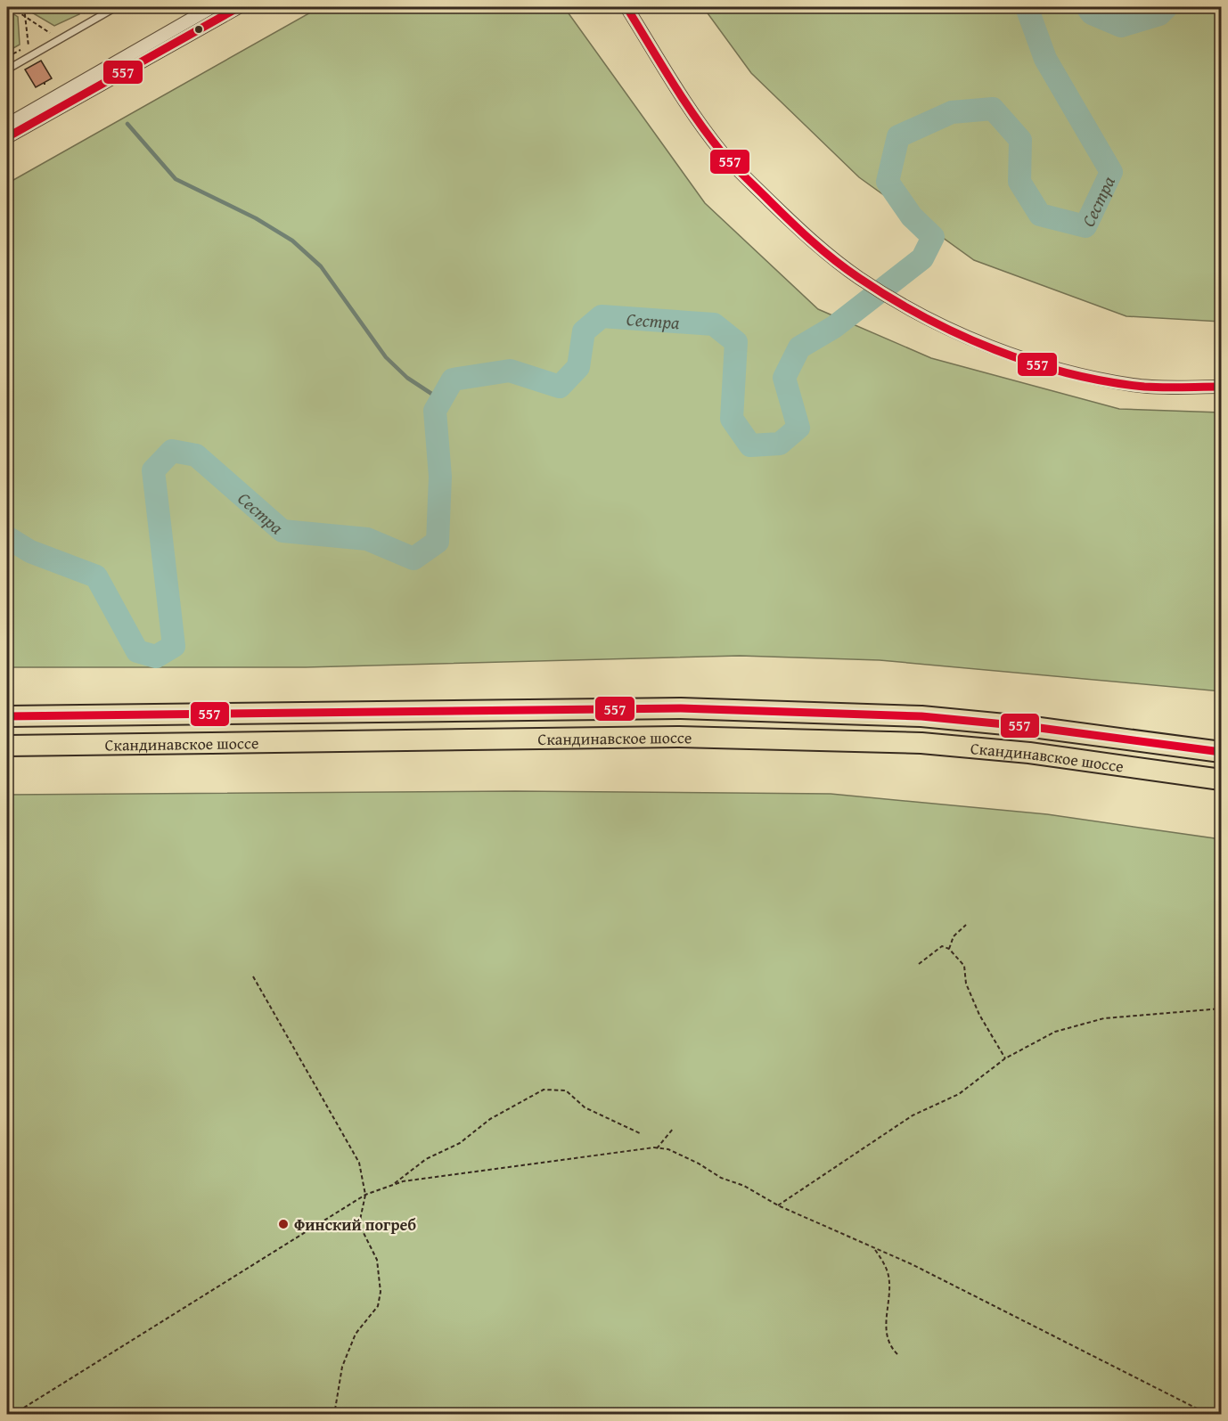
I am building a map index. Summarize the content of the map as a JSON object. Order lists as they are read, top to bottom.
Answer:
{
  "streets": {
    "highway": ["Скандинавское шоссе"]
  },
  "water": ["Сестра"],
  "places": ["Финский погреб"],
  "lines": ["transit line 557"]
}
